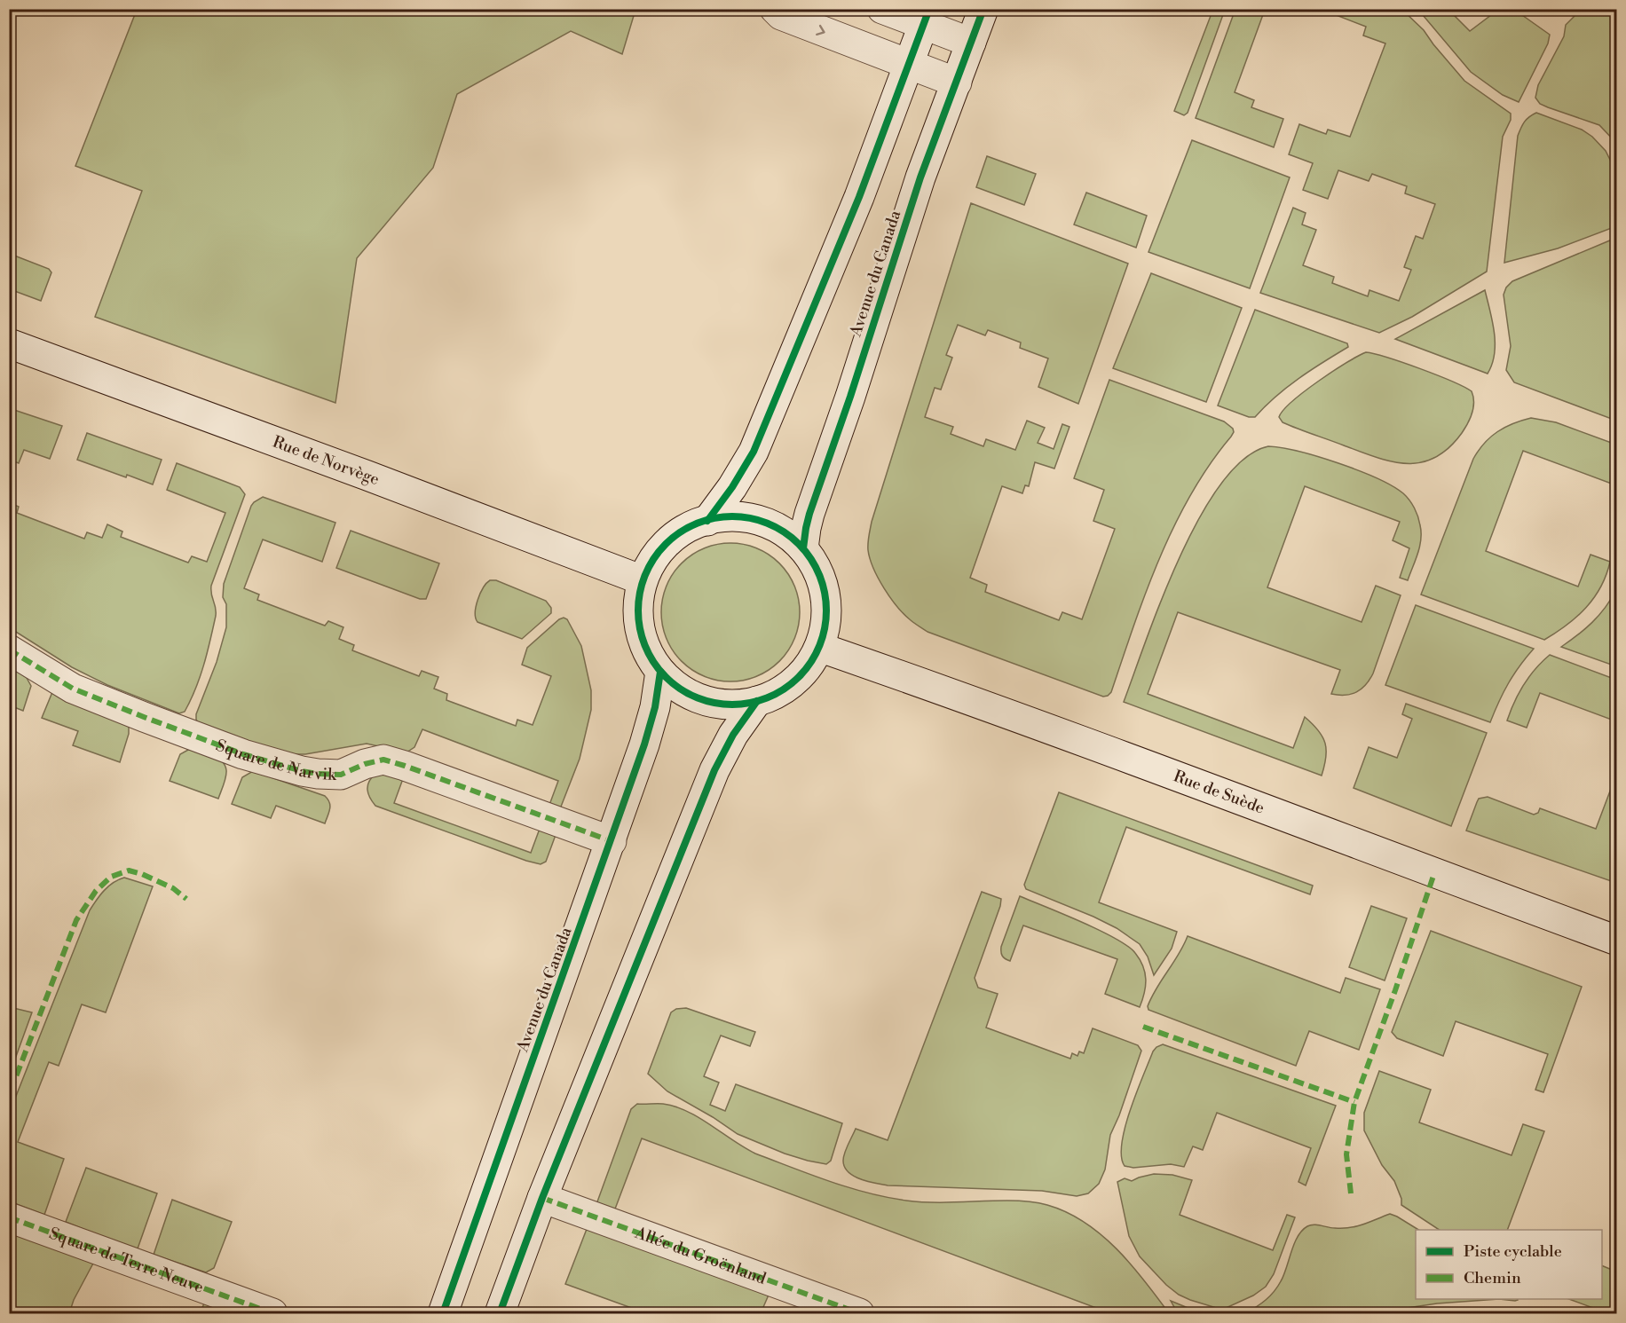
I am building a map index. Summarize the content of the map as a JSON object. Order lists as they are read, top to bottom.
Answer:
{
  "streets": {
    "street": [
      "Avenue du Canada",
      "Rue de Norvège",
      "Square de Narvik",
      "Rue de Suède",
      "Allée du Groënland",
      "Square de Terre Neuve"
    ]
  },
  "crossings": [
    ["Avenue du Canada", "Rue de Norvège"],
    ["Avenue du Canada", "Square de Narvik"],
    ["Avenue du Canada", "Rue de Suède"],
    ["Rue de Norvège", "Rue de Suède"]
  ],
  "legend": ["Piste cyclable", "Chemin"]
}
